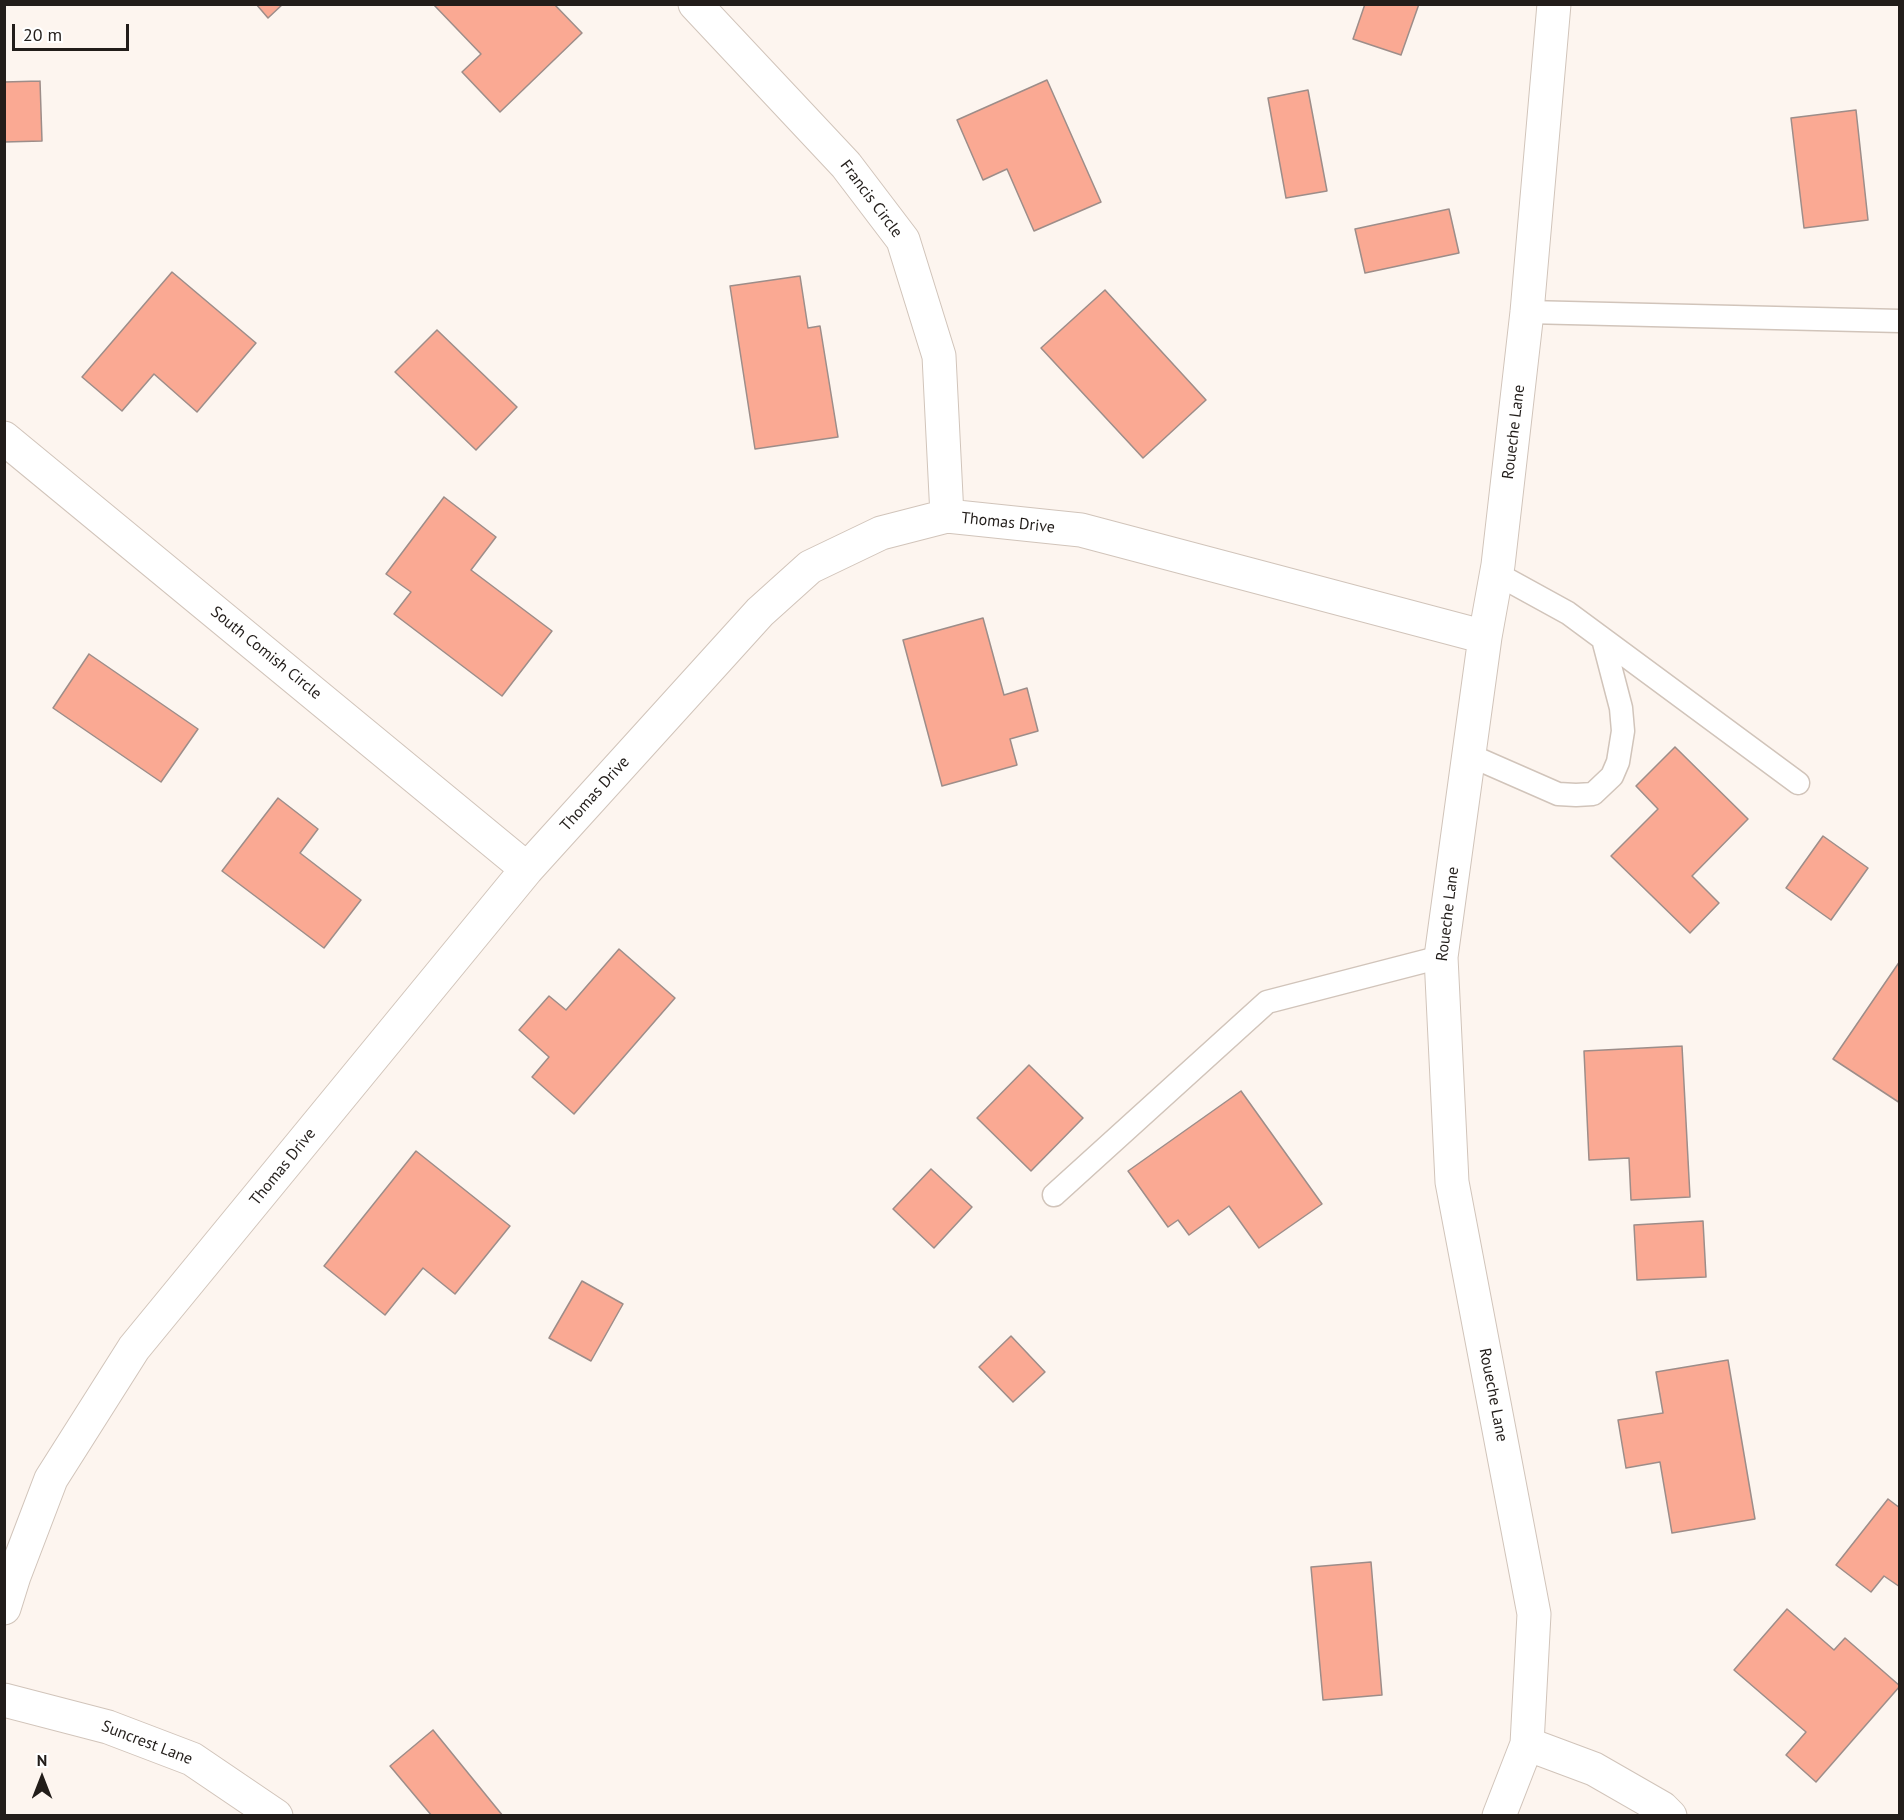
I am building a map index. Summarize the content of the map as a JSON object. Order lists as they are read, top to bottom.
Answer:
{
  "streets": {
    "street": [
      "Francis Circle",
      "Roueche Lane",
      "Thomas Drive",
      "South Comish Circle",
      "Suncrest Lane"
    ]
  },
  "crossings": [
    ["Francis Circle", "Thomas Drive"],
    ["Roueche Lane", "Thomas Drive"],
    ["Thomas Drive", "South Comish Circle"]
  ],
  "scale_bar": "20 m",
  "north": "top"
}
